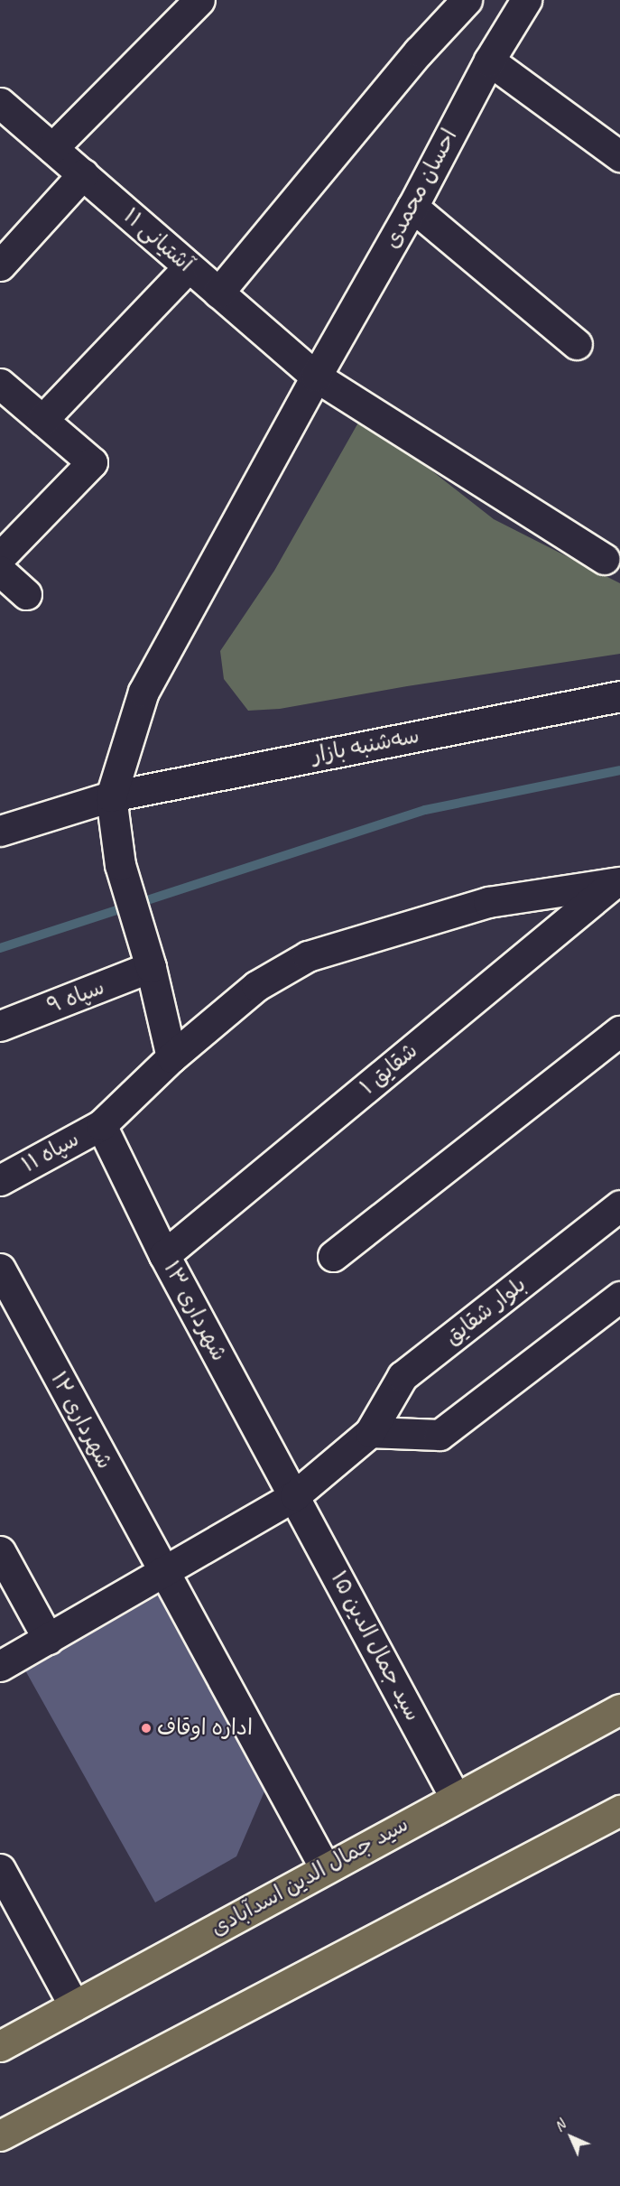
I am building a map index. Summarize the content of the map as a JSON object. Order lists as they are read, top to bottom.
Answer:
{
  "streets": {
    "main road": ["سید جمال الدین اسدآبادی"],
    "street": [
      "احسان محمدی",
      "آشتیانی ۱۱",
      "سه‌شنبه بازار",
      "سپاه ۹",
      "شقایق ۱",
      "سپاه ۱۱",
      "شهرداری ۱۳",
      "بلوار شقایق",
      "شهرداری ۱۲",
      "سید جمال الدین ۱۵"
    ]
  },
  "crossings": [
    ["احسان محمدی", "آشتیانی ۱۱"],
    ["احسان محمدی", "سه‌شنبه بازار"],
    ["شقایق ۱", "سپاه ۱۱"],
    ["شقایق ۱", "شهرداری ۱۳"],
    ["سپاه ۱۱", "شهرداری ۱۳"],
    ["شهرداری ۱۳", "بلوار شقایق"],
    ["شهرداری ۱۳", "سید جمال الدین ۱۵"],
    ["بلوار شقایق", "شهرداری ۱۲"],
    ["بلوار شقایق", "سید جمال الدین ۱۵"],
    ["شهرداری ۱۲", "سید جمال الدین اسدآبادی"],
    ["سید جمال الدین ۱۵", "سید جمال الدین اسدآبادی"]
  ],
  "places": ["اداره اوقاف"],
  "north": "top left"
}
